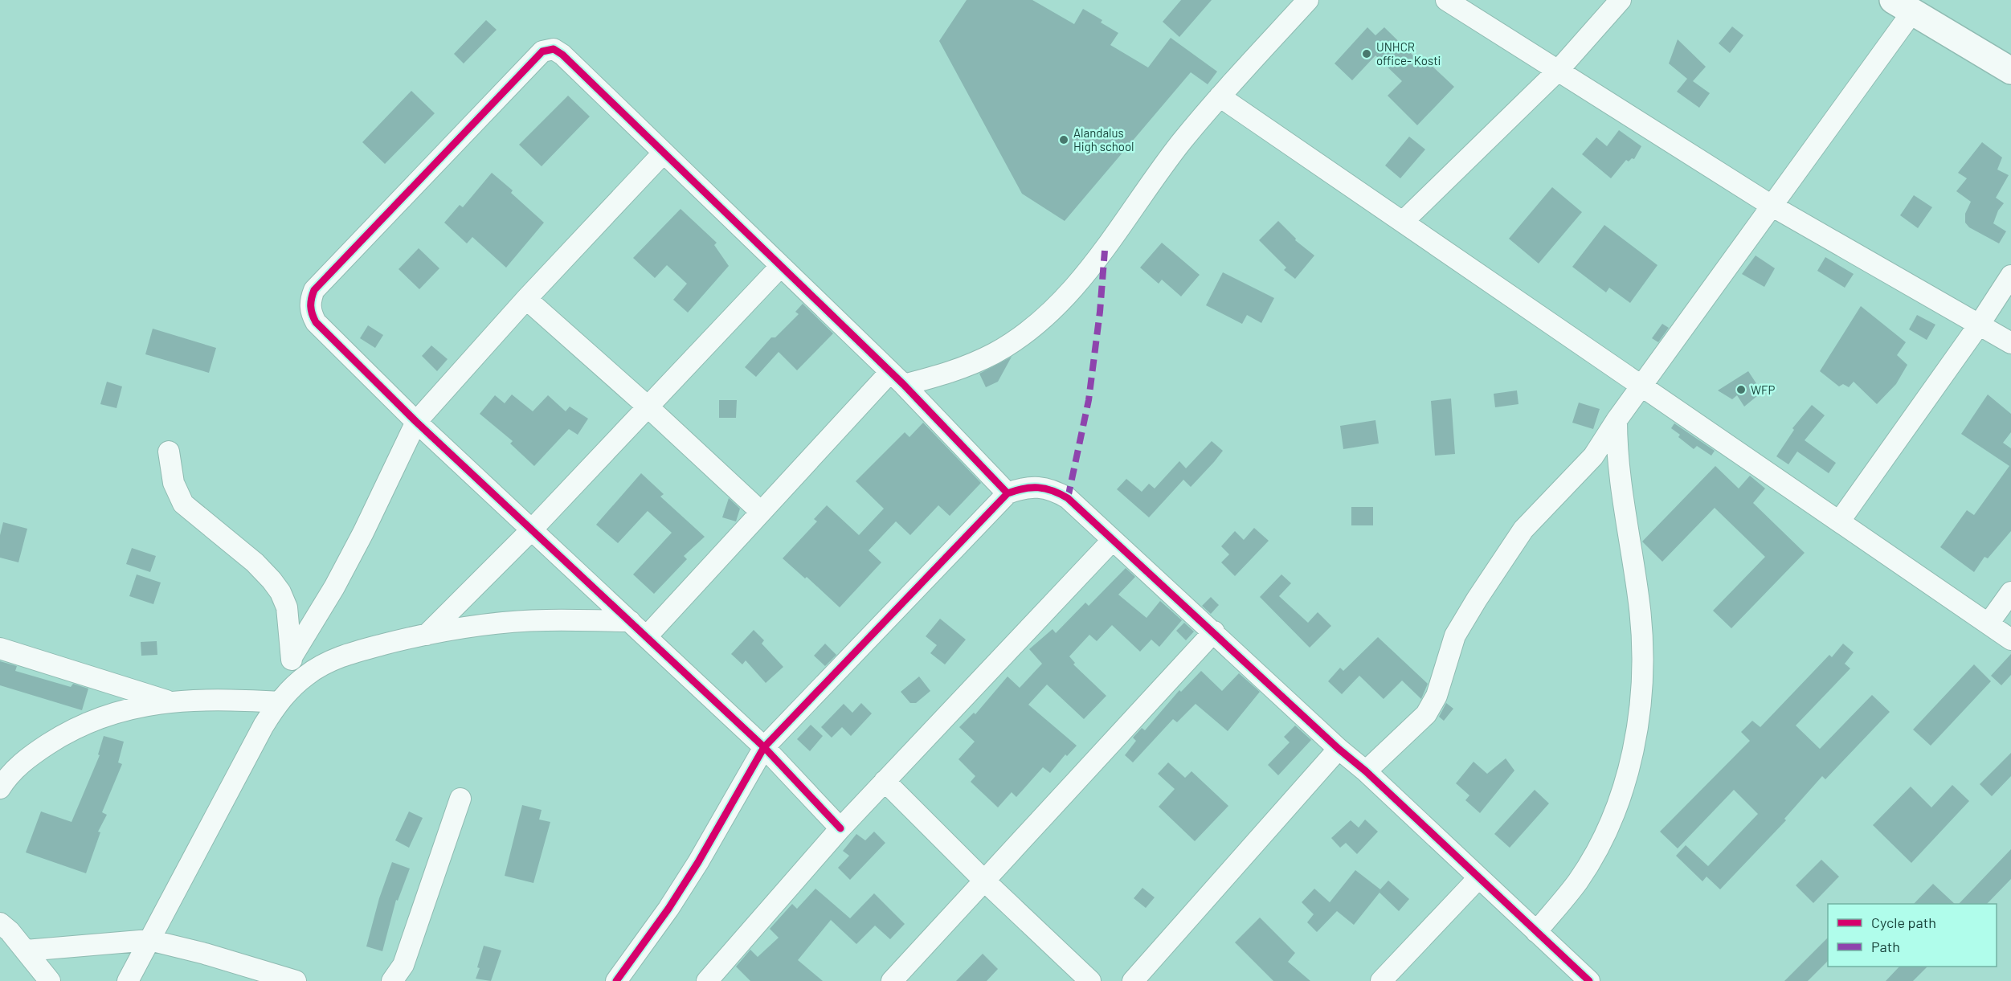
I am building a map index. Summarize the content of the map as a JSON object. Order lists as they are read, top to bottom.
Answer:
{
  "places": ["UNHCR office- Kosti", "Alandalus High school", "WFP"],
  "legend": ["Cycle path", "Path"]
}
